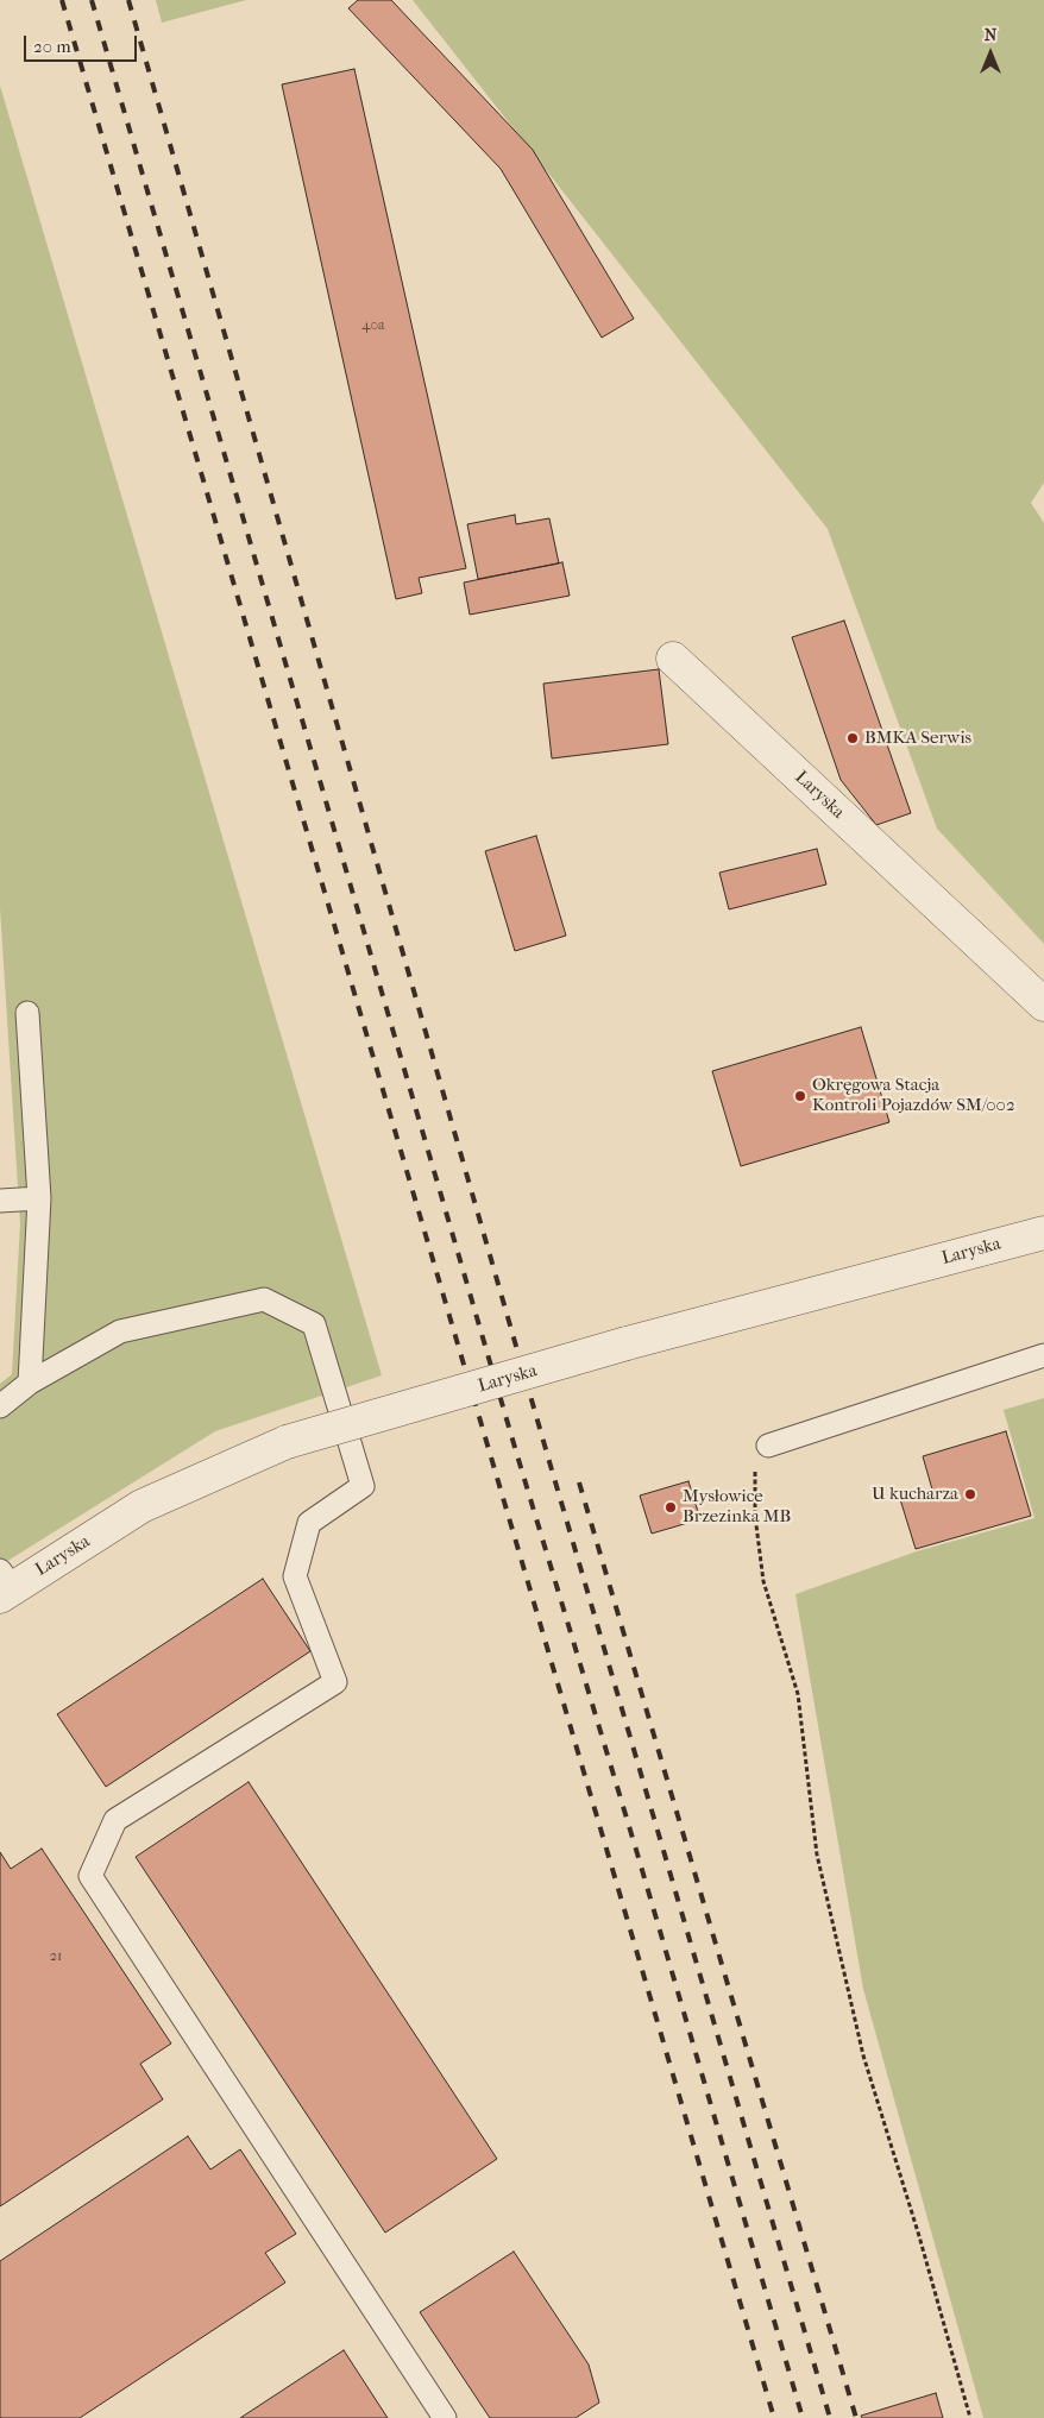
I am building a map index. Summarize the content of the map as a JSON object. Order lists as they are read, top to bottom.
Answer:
{
  "streets": {
    "street": ["Laryska"]
  },
  "places": [
    "BMKA Serwis",
    "Okręgowa Stacja Kontroli Pojazdów SM/002",
    "U kucharza",
    "Mysłowice Brzezinka MB"
  ],
  "house_numbers": ["40a", "21"],
  "scale_bar": "20 m",
  "north": "top"
}
